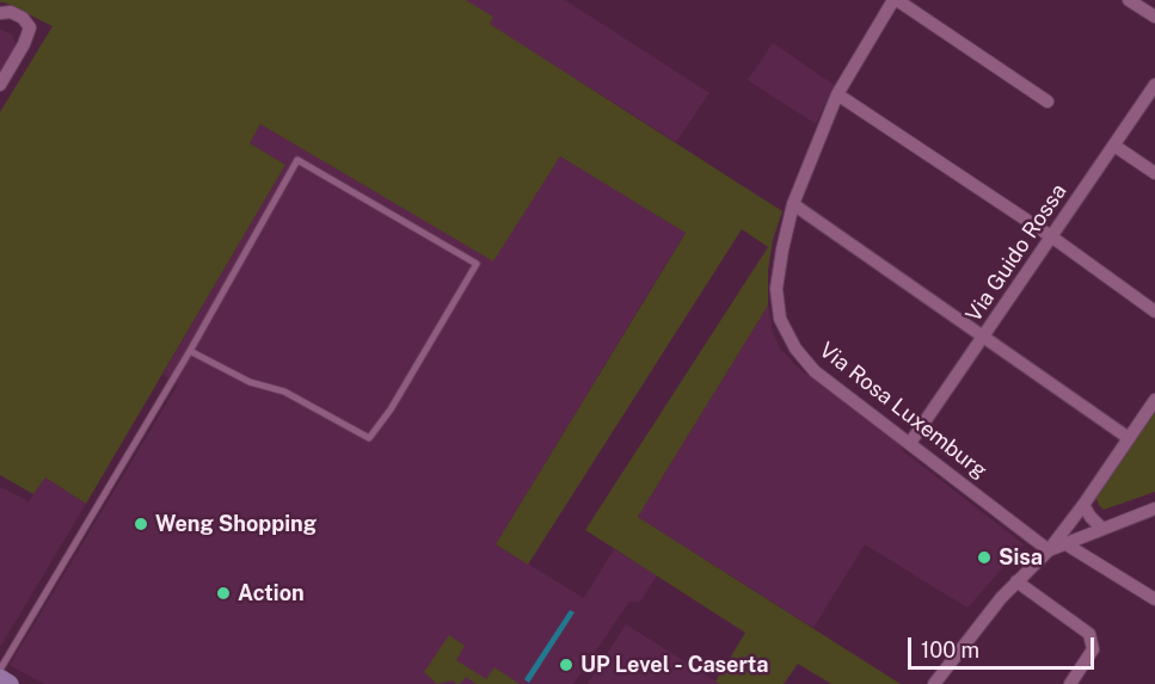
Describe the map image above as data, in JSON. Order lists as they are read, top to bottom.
{
  "streets": {
    "street": ["Via Guido Rossa", "Via Rosa Luxemburg"]
  },
  "crossings": [
    ["Via Guido Rossa", "Via Rosa Luxemburg"]
  ],
  "places": [
    "Weng Shopping",
    "Sisa",
    "Action",
    "UP Level - Caserta"
  ],
  "scale_bar": "100 m"
}
